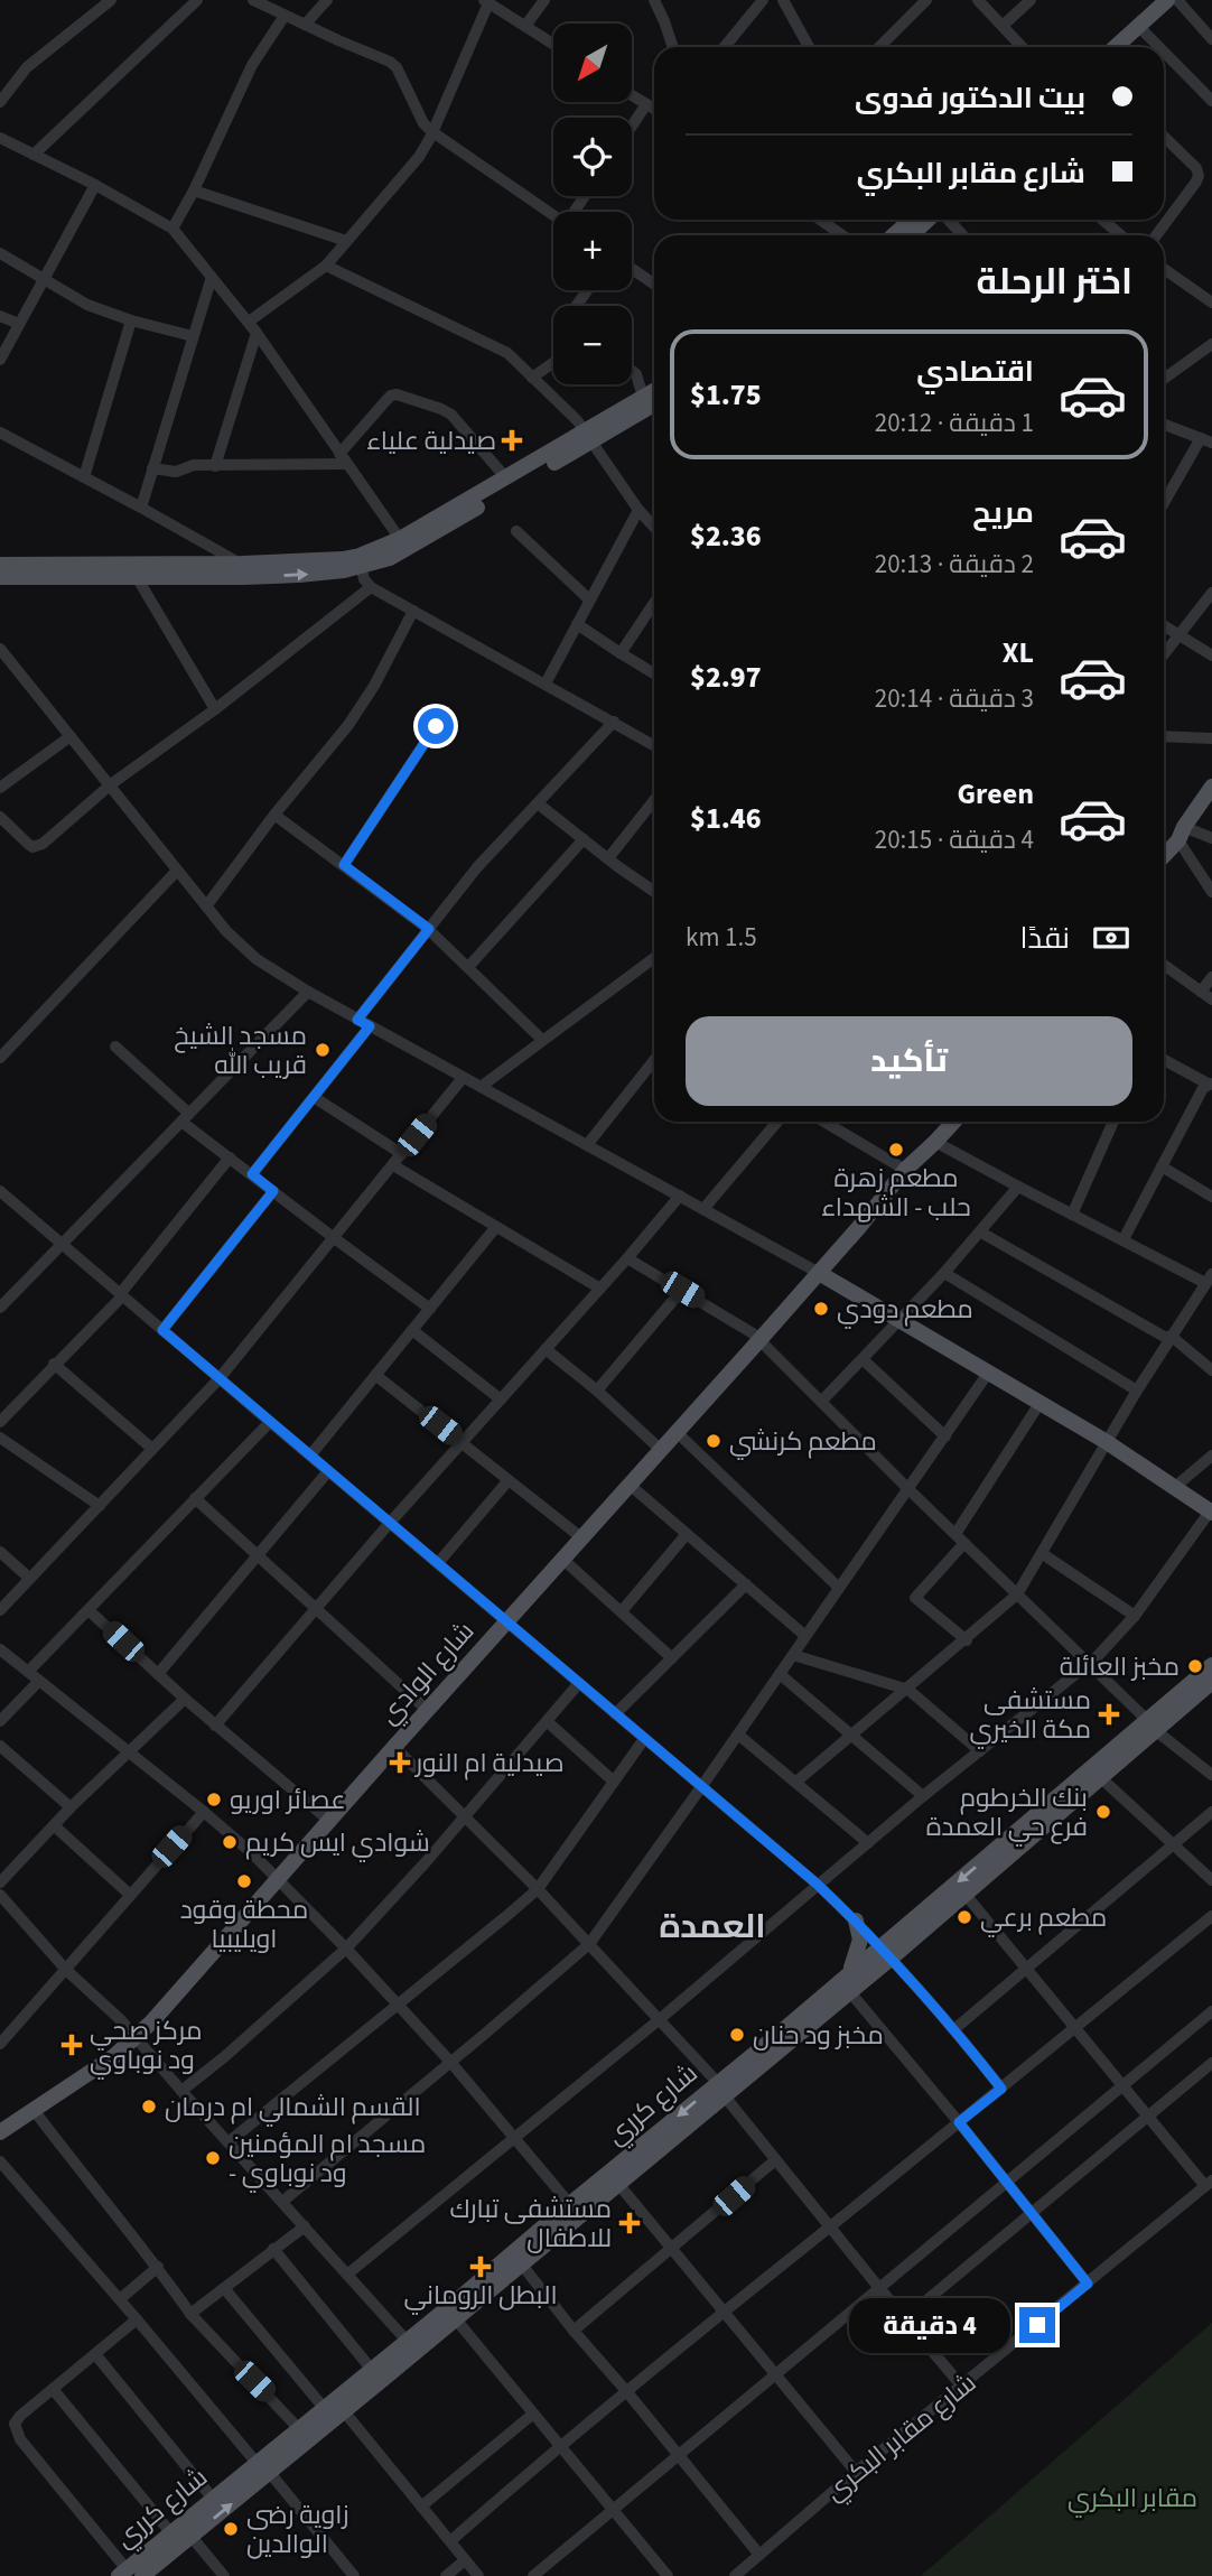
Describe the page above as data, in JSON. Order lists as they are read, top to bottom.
{
  "streets": {
    "main road": ["شارع الوادي", "شارع كرري"],
    "street": ["شارع مقابر البكري"]
  },
  "districts": ["العمدة"],
  "parks": ["مقابر البكري"],
  "places": {
    "health": [
      "صيدلية علياء",
      "مستشفى مكة الخيري",
      "صيدلية ام النور",
      "مركز صحي ود نوباوي",
      "مستشفى تبارك للاطفال",
      "البطل الروماني"
    ],
    "other": [
      "مسجد الشيخ قريب الله",
      "مطعم زهرة حلب - الشهداء",
      "مطعم دودي",
      "مطعم كرنشي",
      "مخبز العائلة",
      "عصائر اوريو",
      "بنك الخرطوم فرع حي العمدة",
      "شوادي ايس كريم",
      "محطة وقود اويليبيا",
      "مطعم برعي",
      "مخبز ود حنان",
      "القسم الشمالي ام درمان",
      "مسجد ام المؤمنين - ود نوباوي",
      "زاوية رضى الوالدين"
    ]
  },
  "north": "bottom left",
  "page": {
    "map_buttons": ["+", "−"],
    "banner": ["بيت الدكتور فدوى", "شارع مقابر البكري"],
    "heading": "اختر الرحلة",
    "list": [
      {
        "name": "اقتصادي",
        "note": "1 دقيقة · 20:12",
        "value": "$1.75"
      },
      {
        "name": "مريح",
        "note": "2 دقيقة · 20:13",
        "value": "$2.36"
      },
      {
        "name": "XL",
        "note": "3 دقيقة · 20:14",
        "value": "$2.97"
      },
      {
        "name": "Green",
        "note": "4 دقيقة · 20:15",
        "value": "$1.46"
      }
    ],
    "pay": ["نقدًا", "1.5 km"],
    "buttons": "تأكيد",
    "bubble": "4 دقيقة"
  }
}
